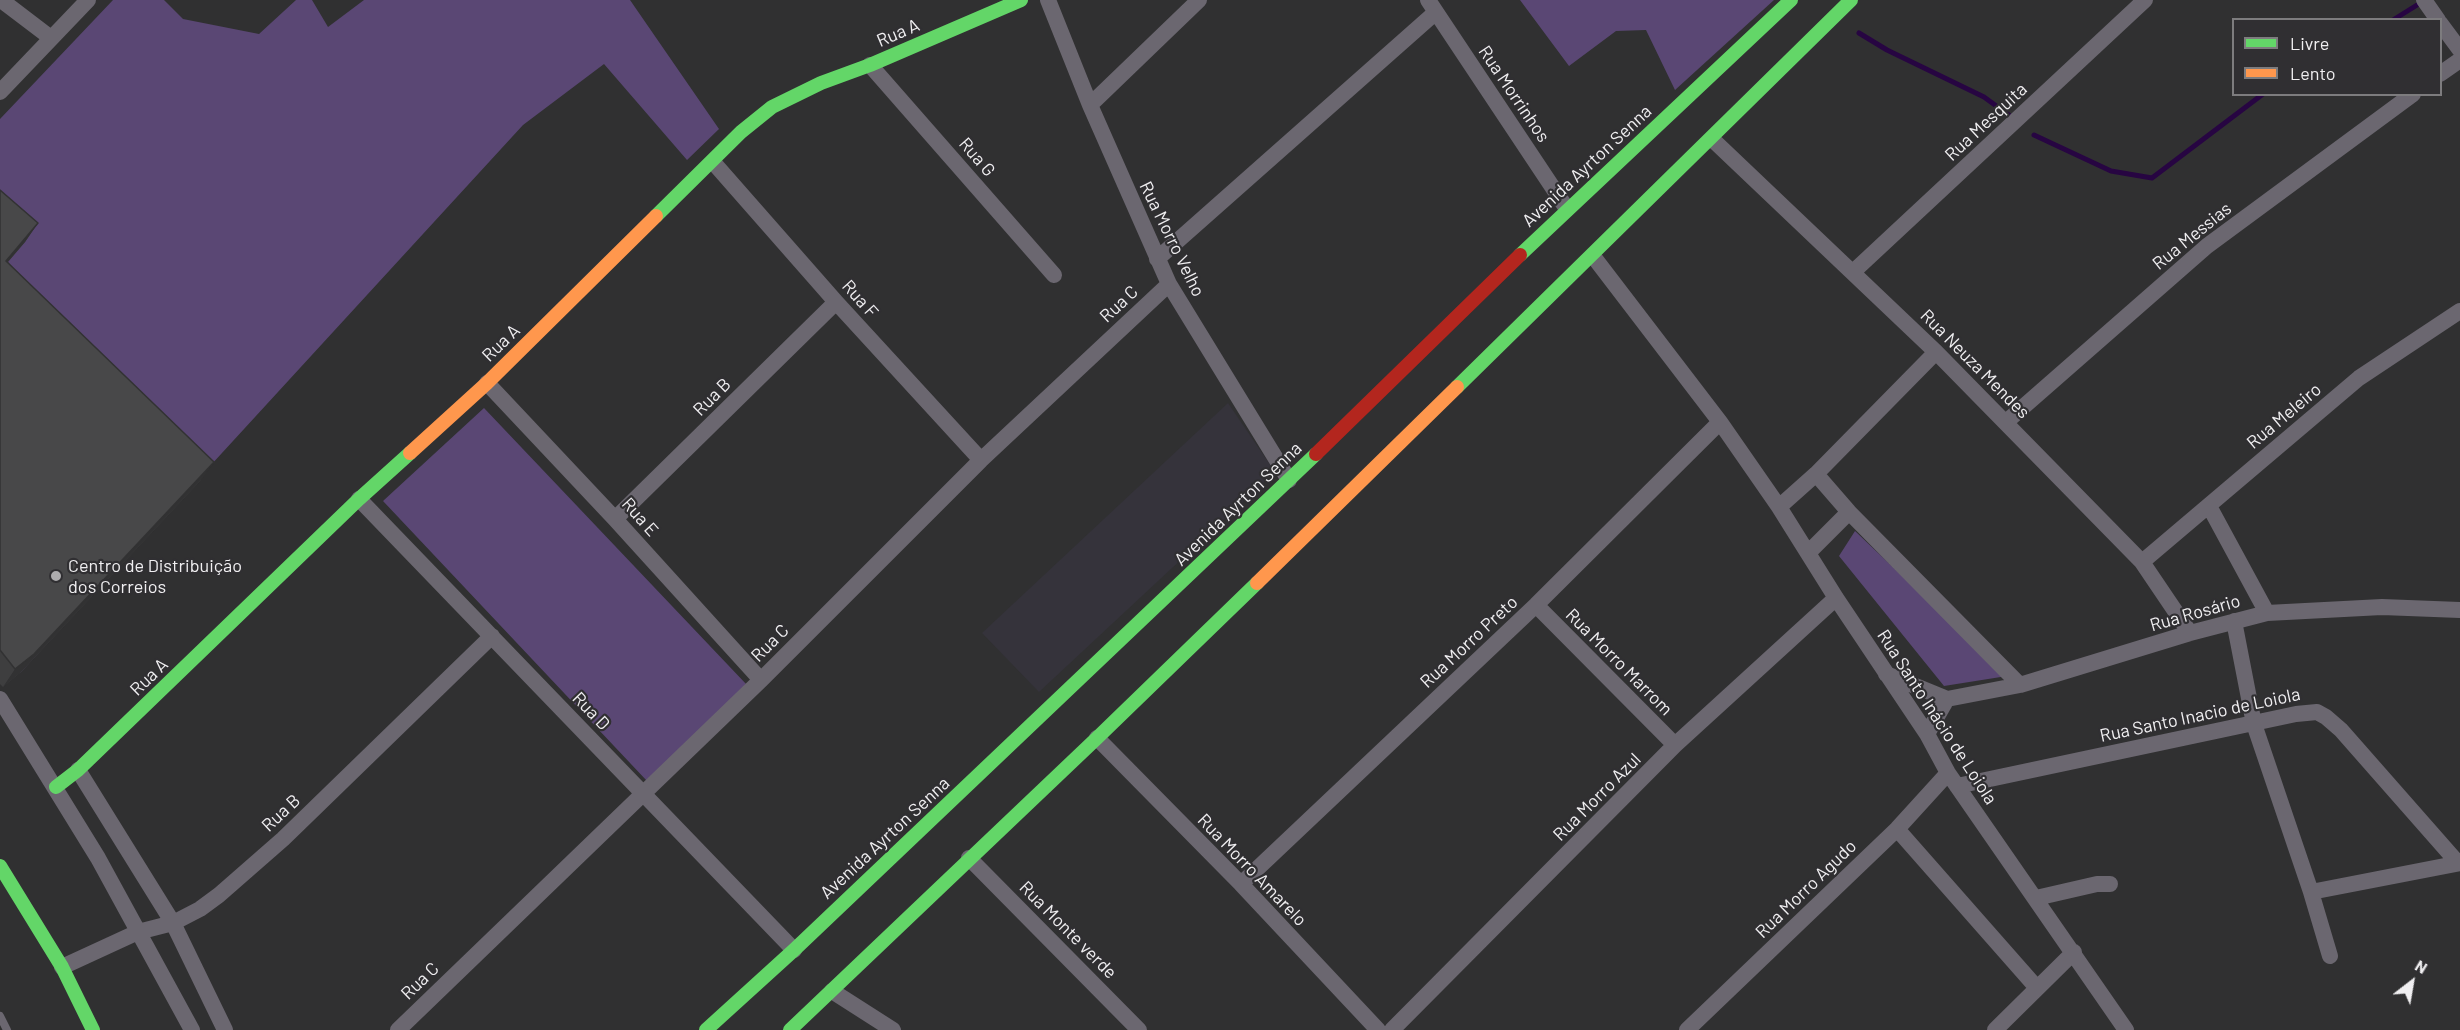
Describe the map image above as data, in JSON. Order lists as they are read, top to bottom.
{
  "streets": {
    "main road": ["Rua A", "Avenida Ayrton Senna"],
    "street": [
      "Rua Morrinhos",
      "Rua Mesquita",
      "Rua G",
      "Rua Messias",
      "Rua Morro Velho",
      "Rua F",
      "Rua C",
      "Rua Neuza Mendes",
      "Rua B",
      "Rua Meleiro",
      "Rua E",
      "Rua Rosário",
      "Rua Morro Preto",
      "Rua Morro Marrom",
      "Rua D",
      "Rua Santo Inacio de Loiola",
      "Rua Santo Inácio de Loiola",
      "Rua Morro Azul",
      "Rua Morro Amarelo",
      "Rua Morro Agudo",
      "Rua Monte verde"
    ]
  },
  "crossings": [
    ["Rua A", "Rua G"],
    ["Rua A", "Rua F"],
    ["Rua A", "Rua E"],
    ["Rua A", "Rua D"],
    ["Rua Morrinhos", "Avenida Ayrton Senna"],
    ["Rua Mesquita", "Rua Neuza Mendes"],
    ["Avenida Ayrton Senna", "Rua Morro Velho"],
    ["Avenida Ayrton Senna", "Rua D"],
    ["Rua Messias", "Rua Neuza Mendes"],
    ["Rua Morro Velho", "Rua C"],
    ["Rua F", "Rua C"],
    ["Rua F", "Rua B"],
    ["Rua C", "Rua E"],
    ["Rua C", "Rua D"],
    ["Rua Neuza Mendes", "Rua Meleiro"],
    ["Rua Neuza Mendes", "Rua Rosário"],
    ["Rua B", "Rua E"],
    ["Rua B", "Rua D"],
    ["Rua Morro Preto", "Rua Morro Marrom"],
    ["Rua Morro Preto", "Rua Santo Inácio de Loiola"],
    ["Rua Morro Preto", "Rua Morro Amarelo"],
    ["Rua Morro Marrom", "Rua Morro Azul"],
    ["Rua Santo Inacio de Loiola", "Rua Santo Inácio de Loiola"],
    ["Rua Santo Inacio de Loiola", "Rua Morro Agudo"],
    ["Rua Santo Inácio de Loiola", "Rua Morro Azul"],
    ["Rua Santo Inácio de Loiola", "Rua Morro Agudo"]
  ],
  "places": ["Centro de Distribuição dos Correios"],
  "legend": ["Livre", "Lento"],
  "north": "top right"
}
